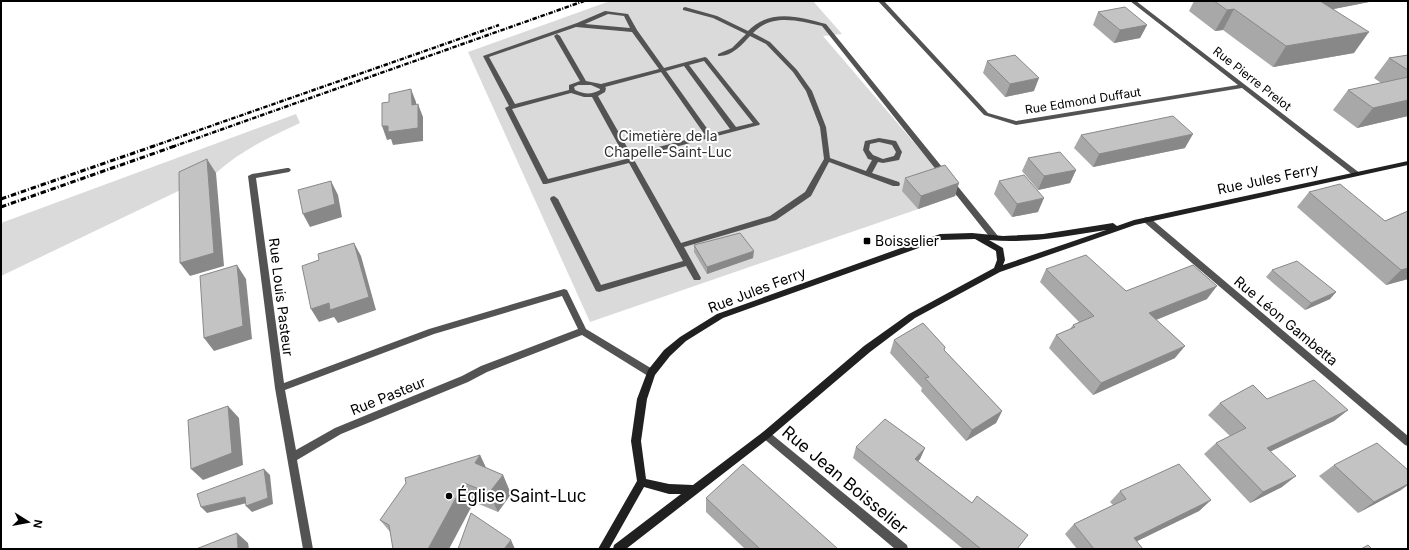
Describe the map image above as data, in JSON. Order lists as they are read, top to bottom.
{
  "streets": {
    "street": [
      "Rue Pierre Prelot",
      "Rue Edmond Duffaut",
      "Rue Jules Ferry",
      "Rue Louis Pasteur",
      "Rue Léon Gambetta",
      "Rue Pasteur",
      "Rue Jean Boisselier"
    ]
  },
  "crossings": [
    ["Rue Pierre Prelot", "Rue Edmond Duffaut"],
    ["Rue Pierre Prelot", "Rue Jules Ferry"],
    ["Rue Jules Ferry", "Rue Léon Gambetta"],
    ["Rue Jules Ferry", "Rue Jean Boisselier"],
    ["Rue Louis Pasteur", "Rue Pasteur"]
  ],
  "parks": ["Cimetière de la Chapelle-Saint-Luc"],
  "places": {
    "transit": ["Boisselier"],
    "other": ["Église Saint-Luc"]
  },
  "north": "right"
}
